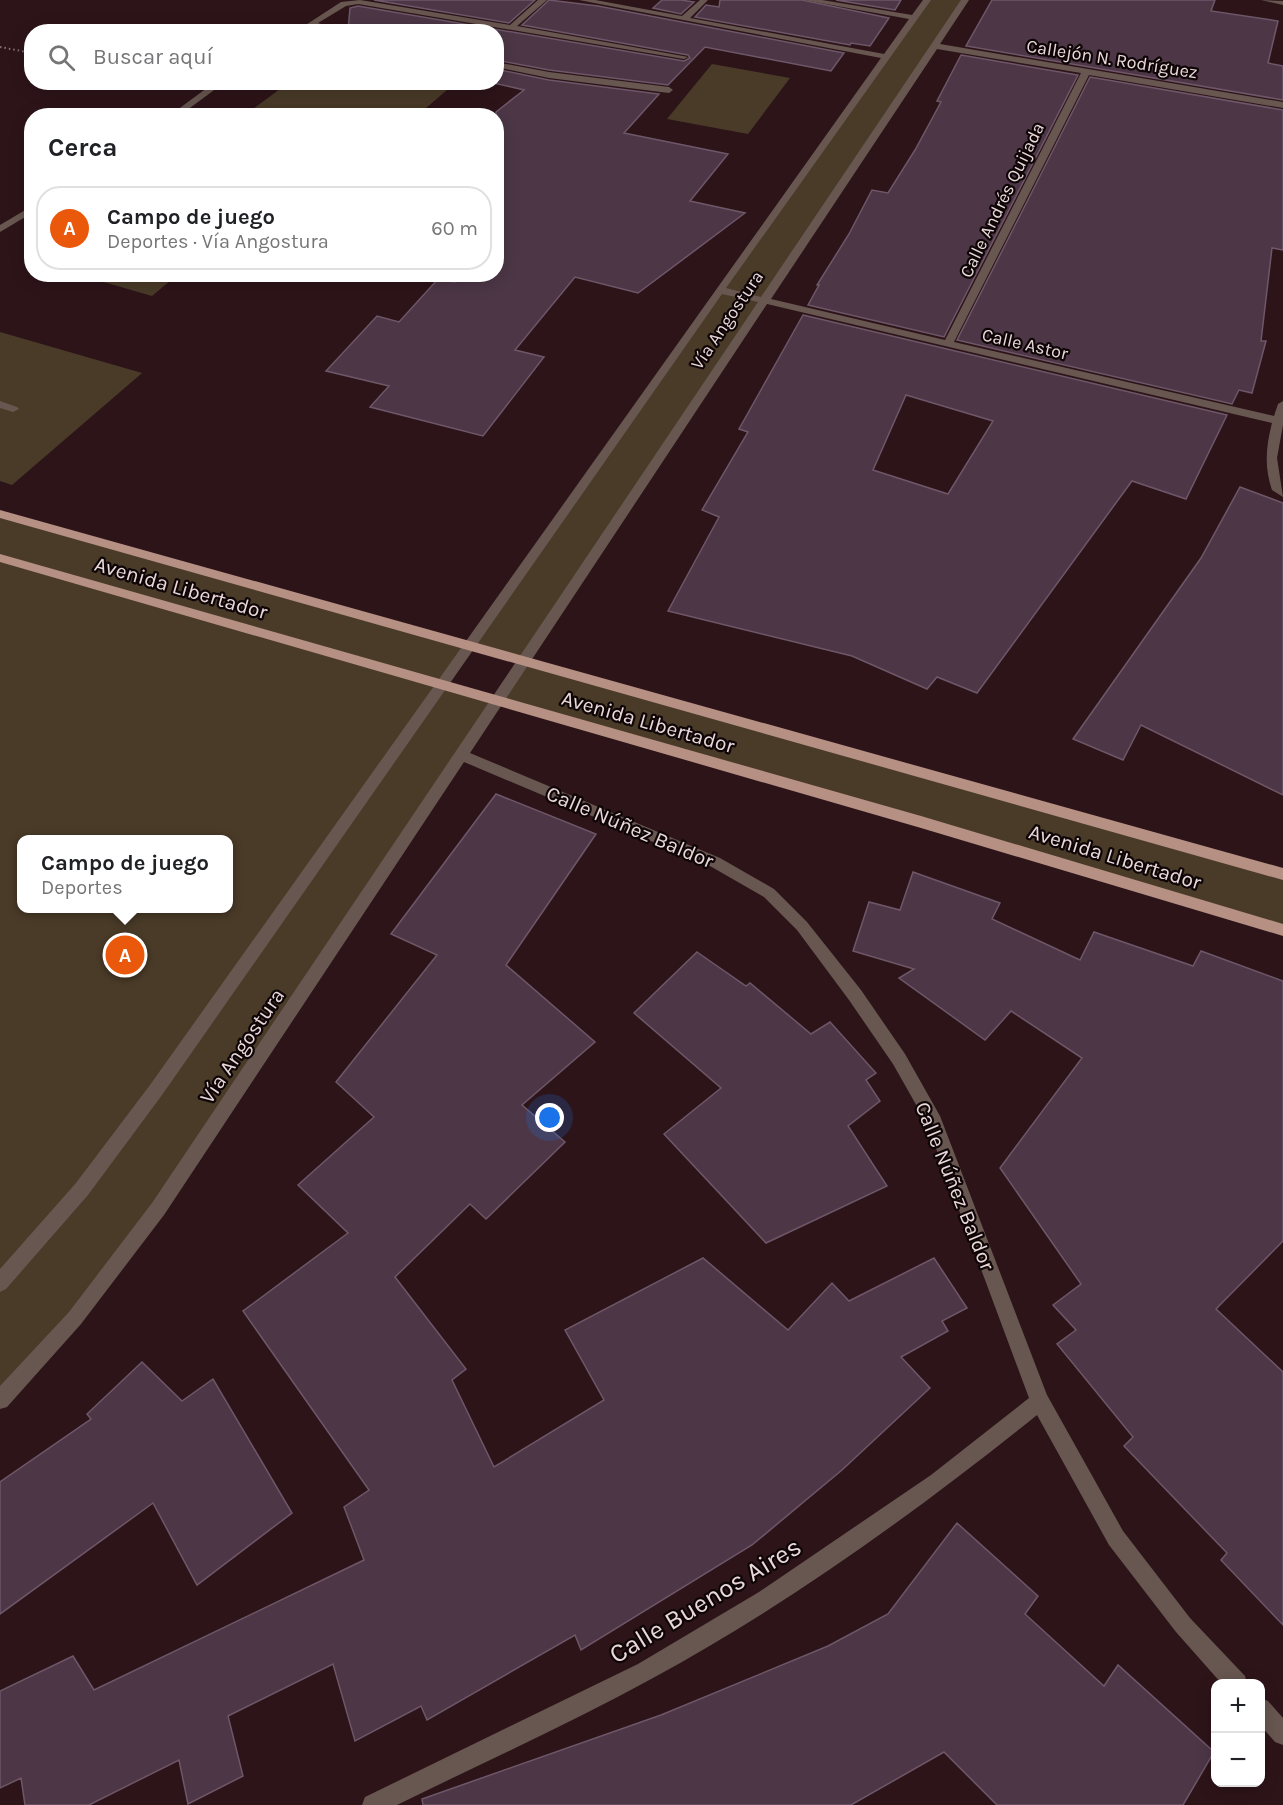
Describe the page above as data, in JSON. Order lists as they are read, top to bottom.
{
  "streets": {
    "main road": ["Avenida Libertador"],
    "street": [
      "Callejón N. Rodríguez",
      "Calle Andrés Quijada",
      "Vía Angostura",
      "Calle Astor",
      "Calle Núñez Baldor",
      "Calle Buenos Aires"
    ]
  },
  "crossings": [
    ["Callejón N. Rodríguez", "Calle Andrés Quijada"],
    ["Callejón N. Rodríguez", "Vía Angostura"],
    ["Calle Andrés Quijada", "Calle Astor"],
    ["Vía Angostura", "Calle Astor"],
    ["Vía Angostura", "Avenida Libertador"],
    ["Vía Angostura", "Calle Núñez Baldor"],
    ["Calle Núñez Baldor", "Calle Buenos Aires"]
  ],
  "page": {
    "search": "Buscar aquí",
    "heading": "Cerca",
    "list": [
      {
        "mark": "A",
        "name": "Campo de juego",
        "note": "Deportes · Vía Angostura",
        "value": "60 m"
      }
    ],
    "popup": ["Campo de juego", "Deportes"],
    "pins": "A",
    "map_buttons": ["+", "−"]
  }
}
